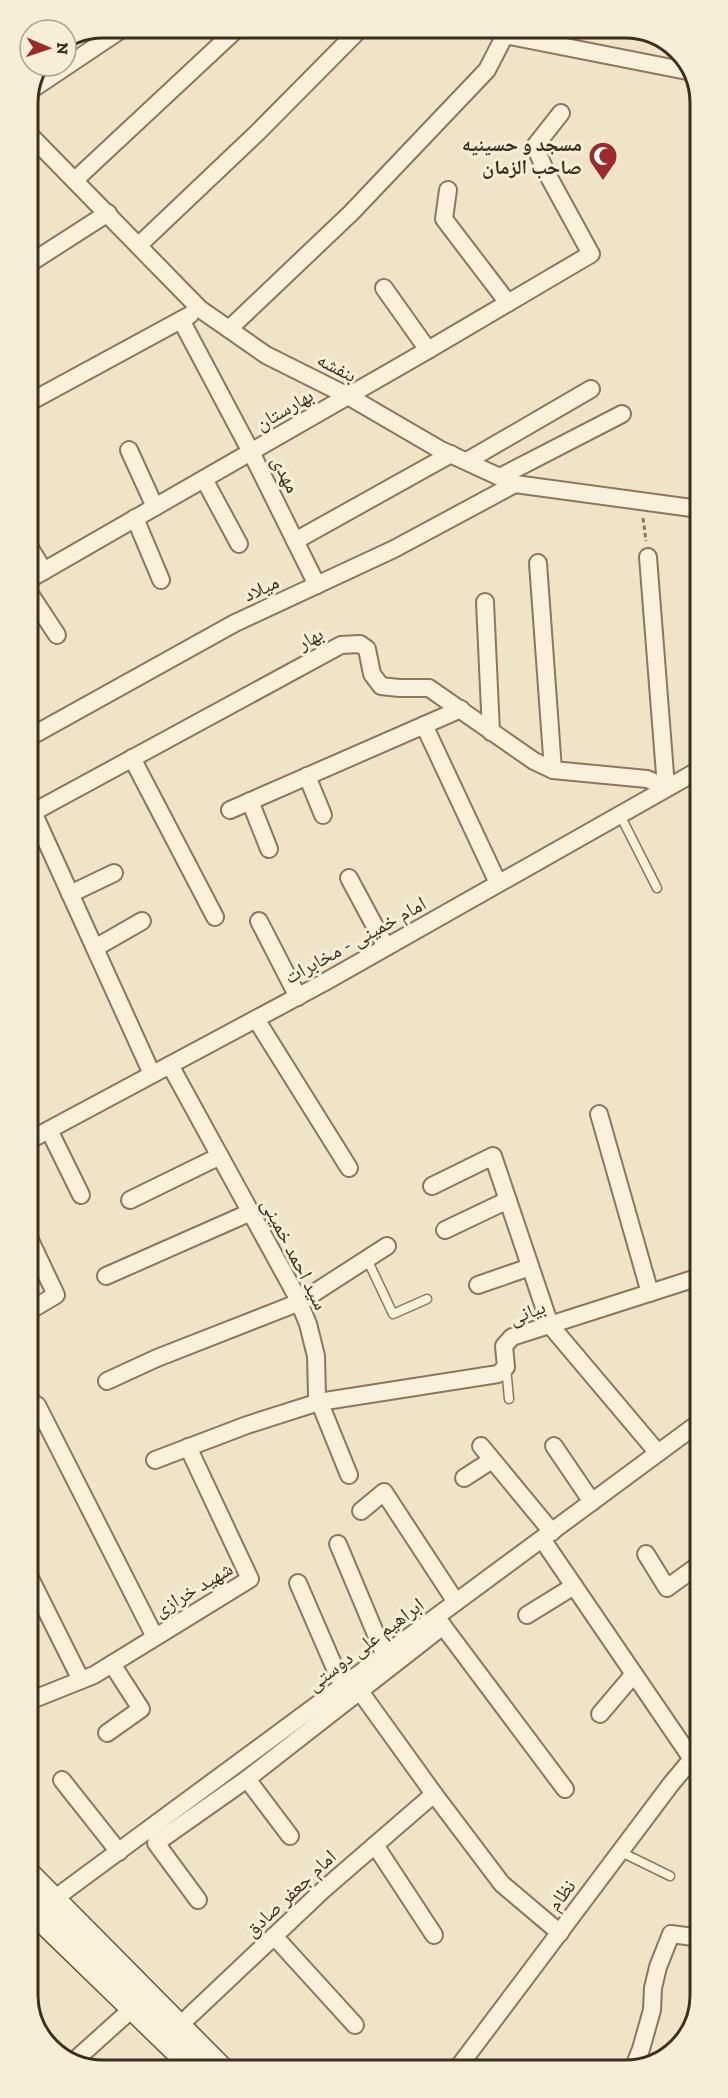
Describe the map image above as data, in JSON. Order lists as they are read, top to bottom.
{
  "streets": {
    "street": [
      "بنفشه",
      "بهارستان",
      "مهدی",
      "میلاد",
      "بهار",
      "امام خمینی - مخابرات",
      "سید احمد خمینی",
      "بیانی",
      "شهید خرازی",
      "ابراهیم علی دوستی",
      "امام جعفر صادق",
      "نظام"
    ]
  },
  "crossings": [
    ["بنفشه", "بهارستان"],
    ["بنفشه", "میلاد"],
    ["بهارستان", "مهدی"],
    ["مهدی", "میلاد"],
    ["بهار", "امام خمینی - مخابرات"],
    ["امام خمینی - مخابرات", "سید احمد خمینی"]
  ],
  "places": {
    "mosque": ["مسجد و حسینیه صاحب الزمان"]
  },
  "north": "right"
}
